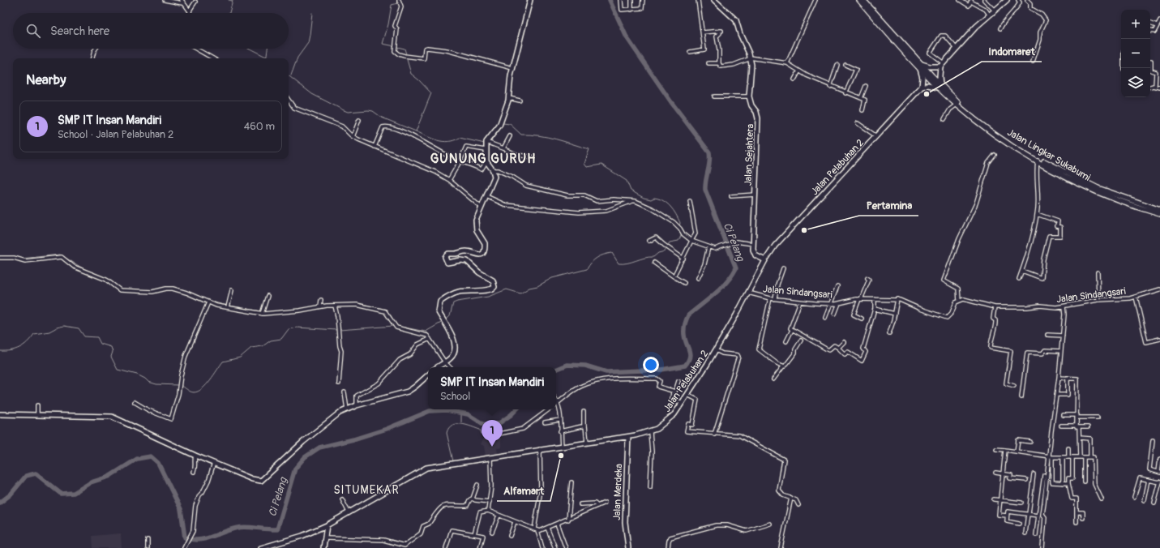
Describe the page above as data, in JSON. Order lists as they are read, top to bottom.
{
  "streets": {
    "main road": ["Jalan Lingkar Sukabumi"],
    "street": [
      "Jalan Sejahtera",
      "Jalan Pelabuhan 2",
      "Jalan Sindangsari",
      "Jalan Merdeka"
    ]
  },
  "crossings": [
    ["Jalan Pelabuhan 2", "Jalan Sindangsari"],
    ["Jalan Pelabuhan 2", "Jalan Merdeka"]
  ],
  "districts": ["GUNUNG GURUH", "SITUMEKAR"],
  "water": ["Ci Pelang"],
  "places": ["Indomaret", "Pertamina", "Alfamart"],
  "page": {
    "map_buttons": ["+", "−"],
    "search": "Search here",
    "heading": "Nearby",
    "list": [
      {
        "mark": "1",
        "name": "SMP IT Insan Mandiri",
        "note": "School · Jalan Pelabuhan 2",
        "value": "460 m"
      }
    ],
    "popup": ["SMP IT Insan Mandiri", "School"],
    "pins": "1"
  }
}
